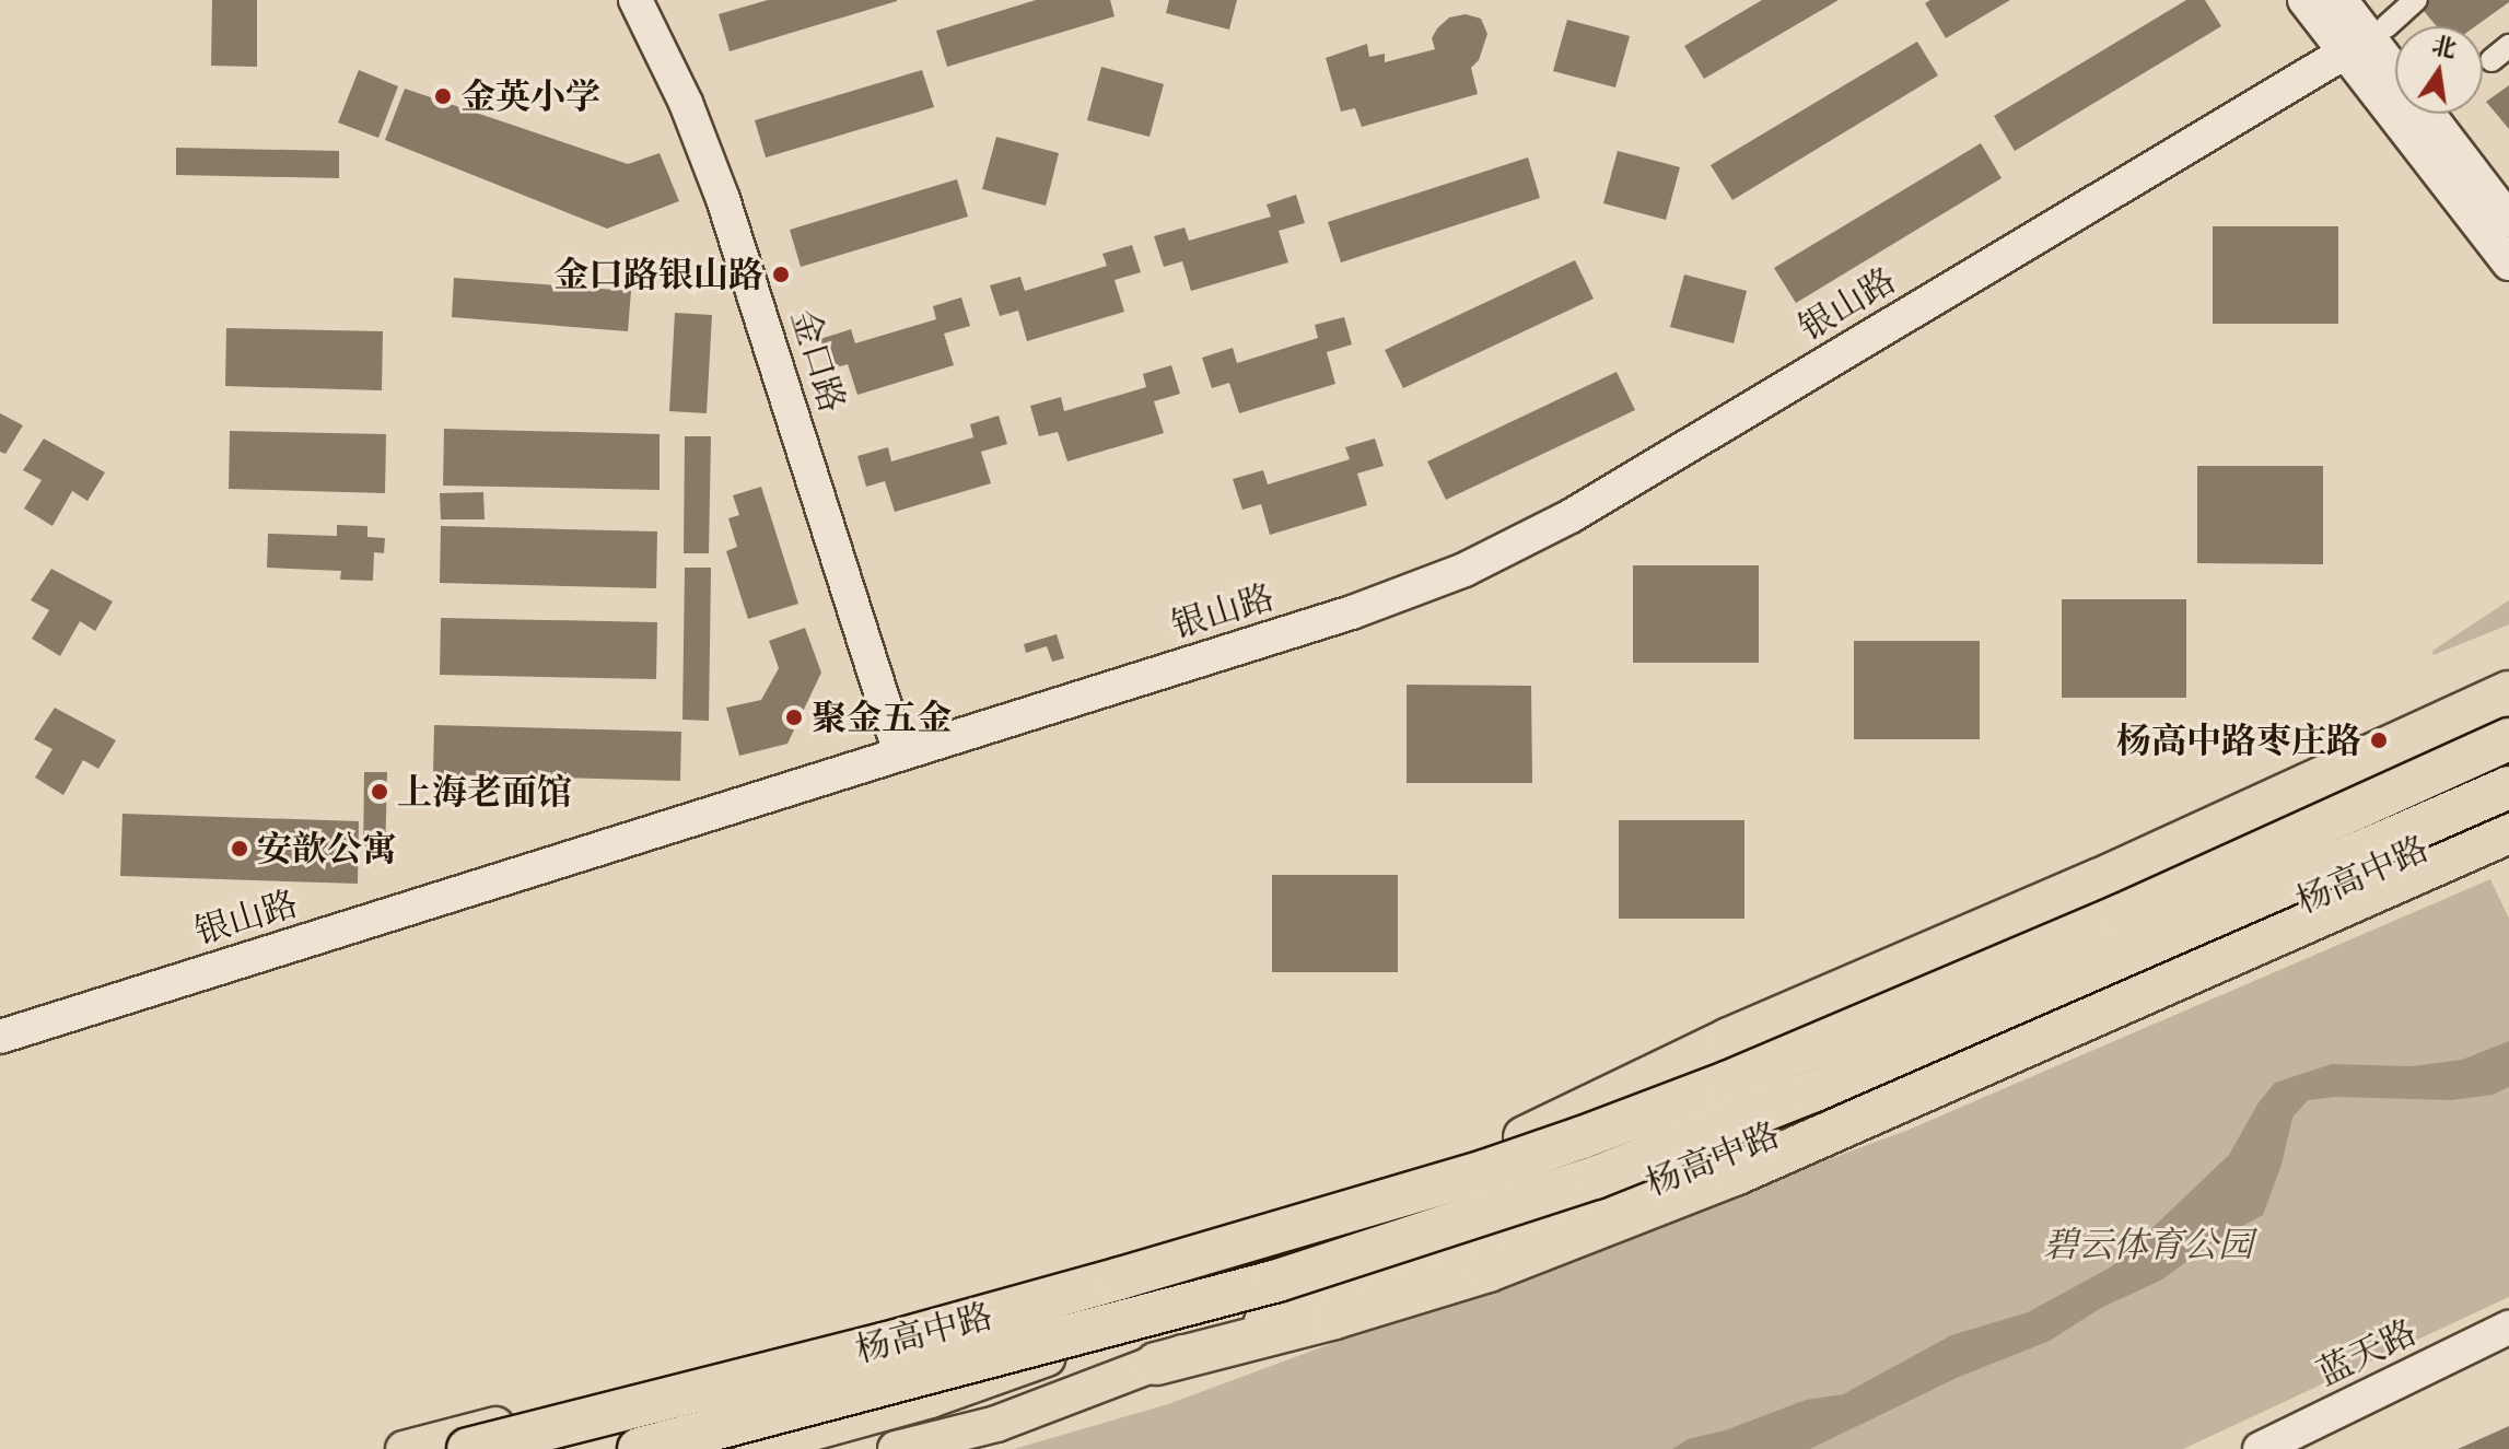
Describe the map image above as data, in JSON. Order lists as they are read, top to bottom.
{
  "streets": {
    "highway": ["杨高中路"],
    "street": ["银山路", "金口路", "蓝天路"]
  },
  "crossings": [
    ["银山路", "金口路"]
  ],
  "parks": ["碧云体育公园"],
  "places": [
    "金英小学",
    "金口路银山路",
    "聚金五金",
    "杨高中路枣庄路",
    "上海老面馆",
    "安歆公寓"
  ],
  "north": "top"
}
